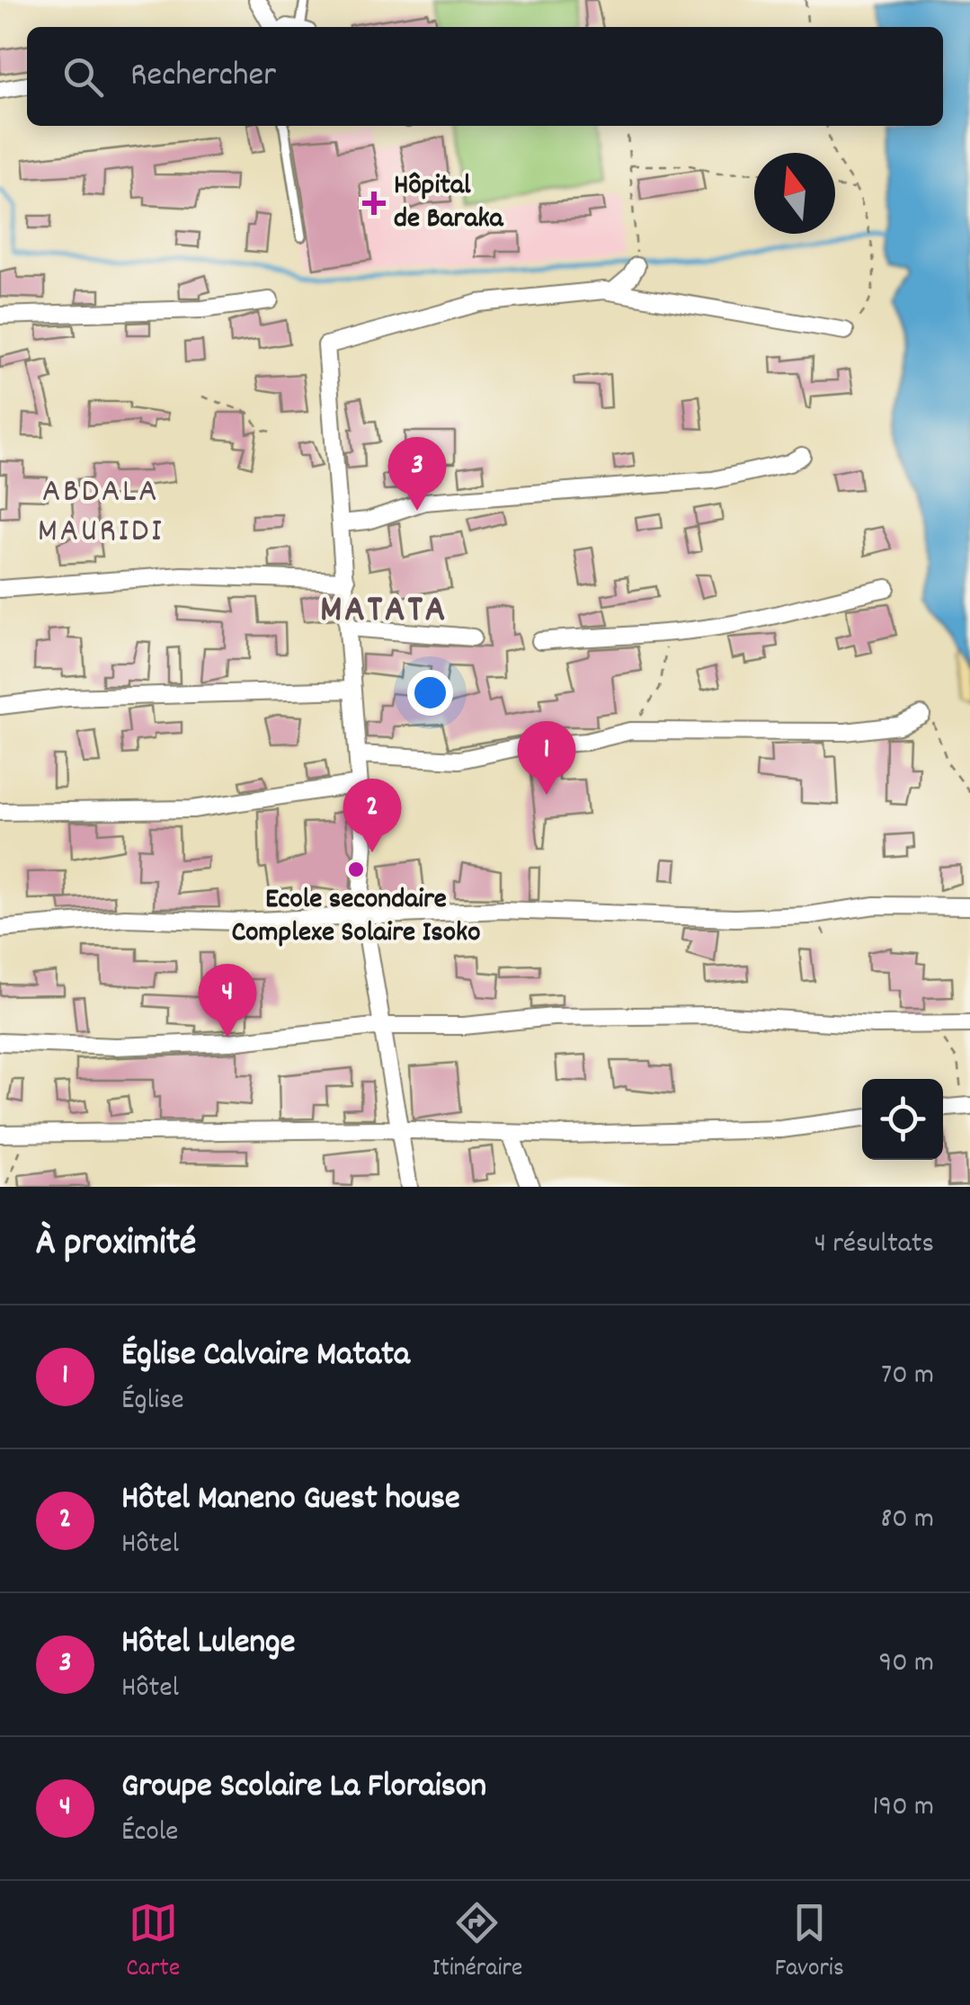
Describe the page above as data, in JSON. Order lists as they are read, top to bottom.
{
  "districts": ["ABDALA MAURIDI", "MATATA"],
  "places": {
    "health": ["Hôpital de Baraka"],
    "other": ["Ecole secondaire Complexe Solaire Isoko"]
  },
  "north": "top",
  "page": {
    "search": "Rechercher",
    "pins": [
      "3",
      "1",
      "2",
      "4"
    ],
    "heading": ["À proximité", "4 résultats"],
    "list": [
      {
        "mark": "1",
        "name": "Église Calvaire Matata",
        "note": "Église",
        "value": "70 m"
      },
      {
        "mark": "2",
        "name": "Hôtel Maneno Guest house",
        "note": "Hôtel",
        "value": "80 m"
      },
      {
        "mark": "3",
        "name": "Hôtel Lulenge",
        "note": "Hôtel",
        "value": "90 m"
      },
      {
        "mark": "4",
        "name": "Groupe Scolaire La Floraison",
        "note": "École",
        "value": "190 m"
      }
    ],
    "nav": ["Carte", "Itinéraire", "Favoris"]
  }
}
